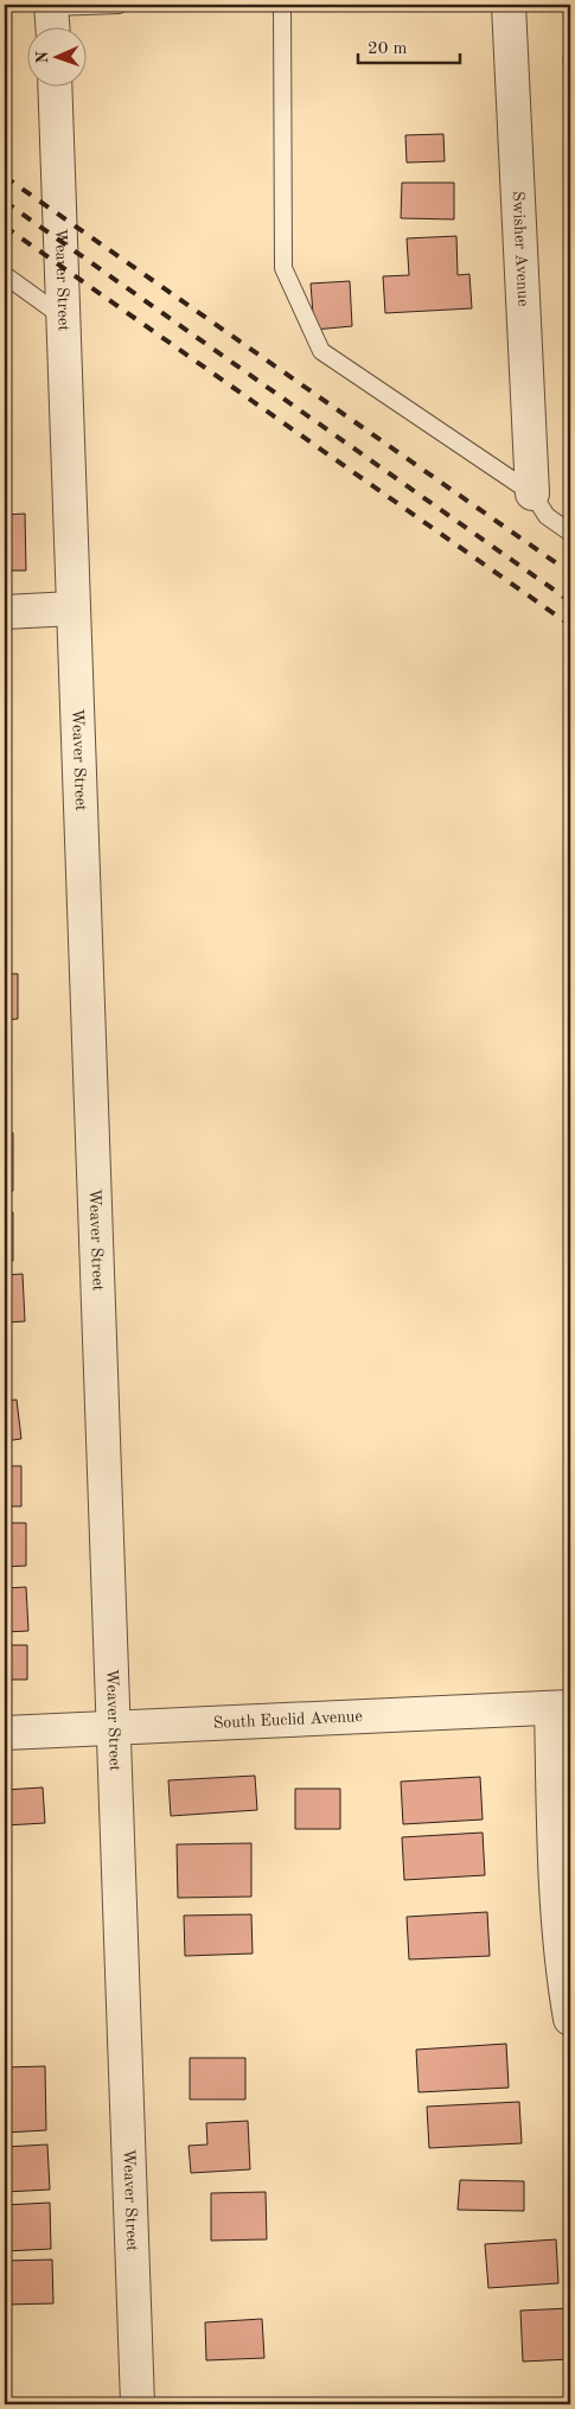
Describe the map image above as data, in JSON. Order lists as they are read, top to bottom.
{
  "streets": {
    "street": ["Swisher Avenue", "Weaver Street", "South Euclid Avenue"]
  },
  "crossings": [
    ["Weaver Street", "South Euclid Avenue"]
  ],
  "scale_bar": "20 m",
  "north": "left"
}
